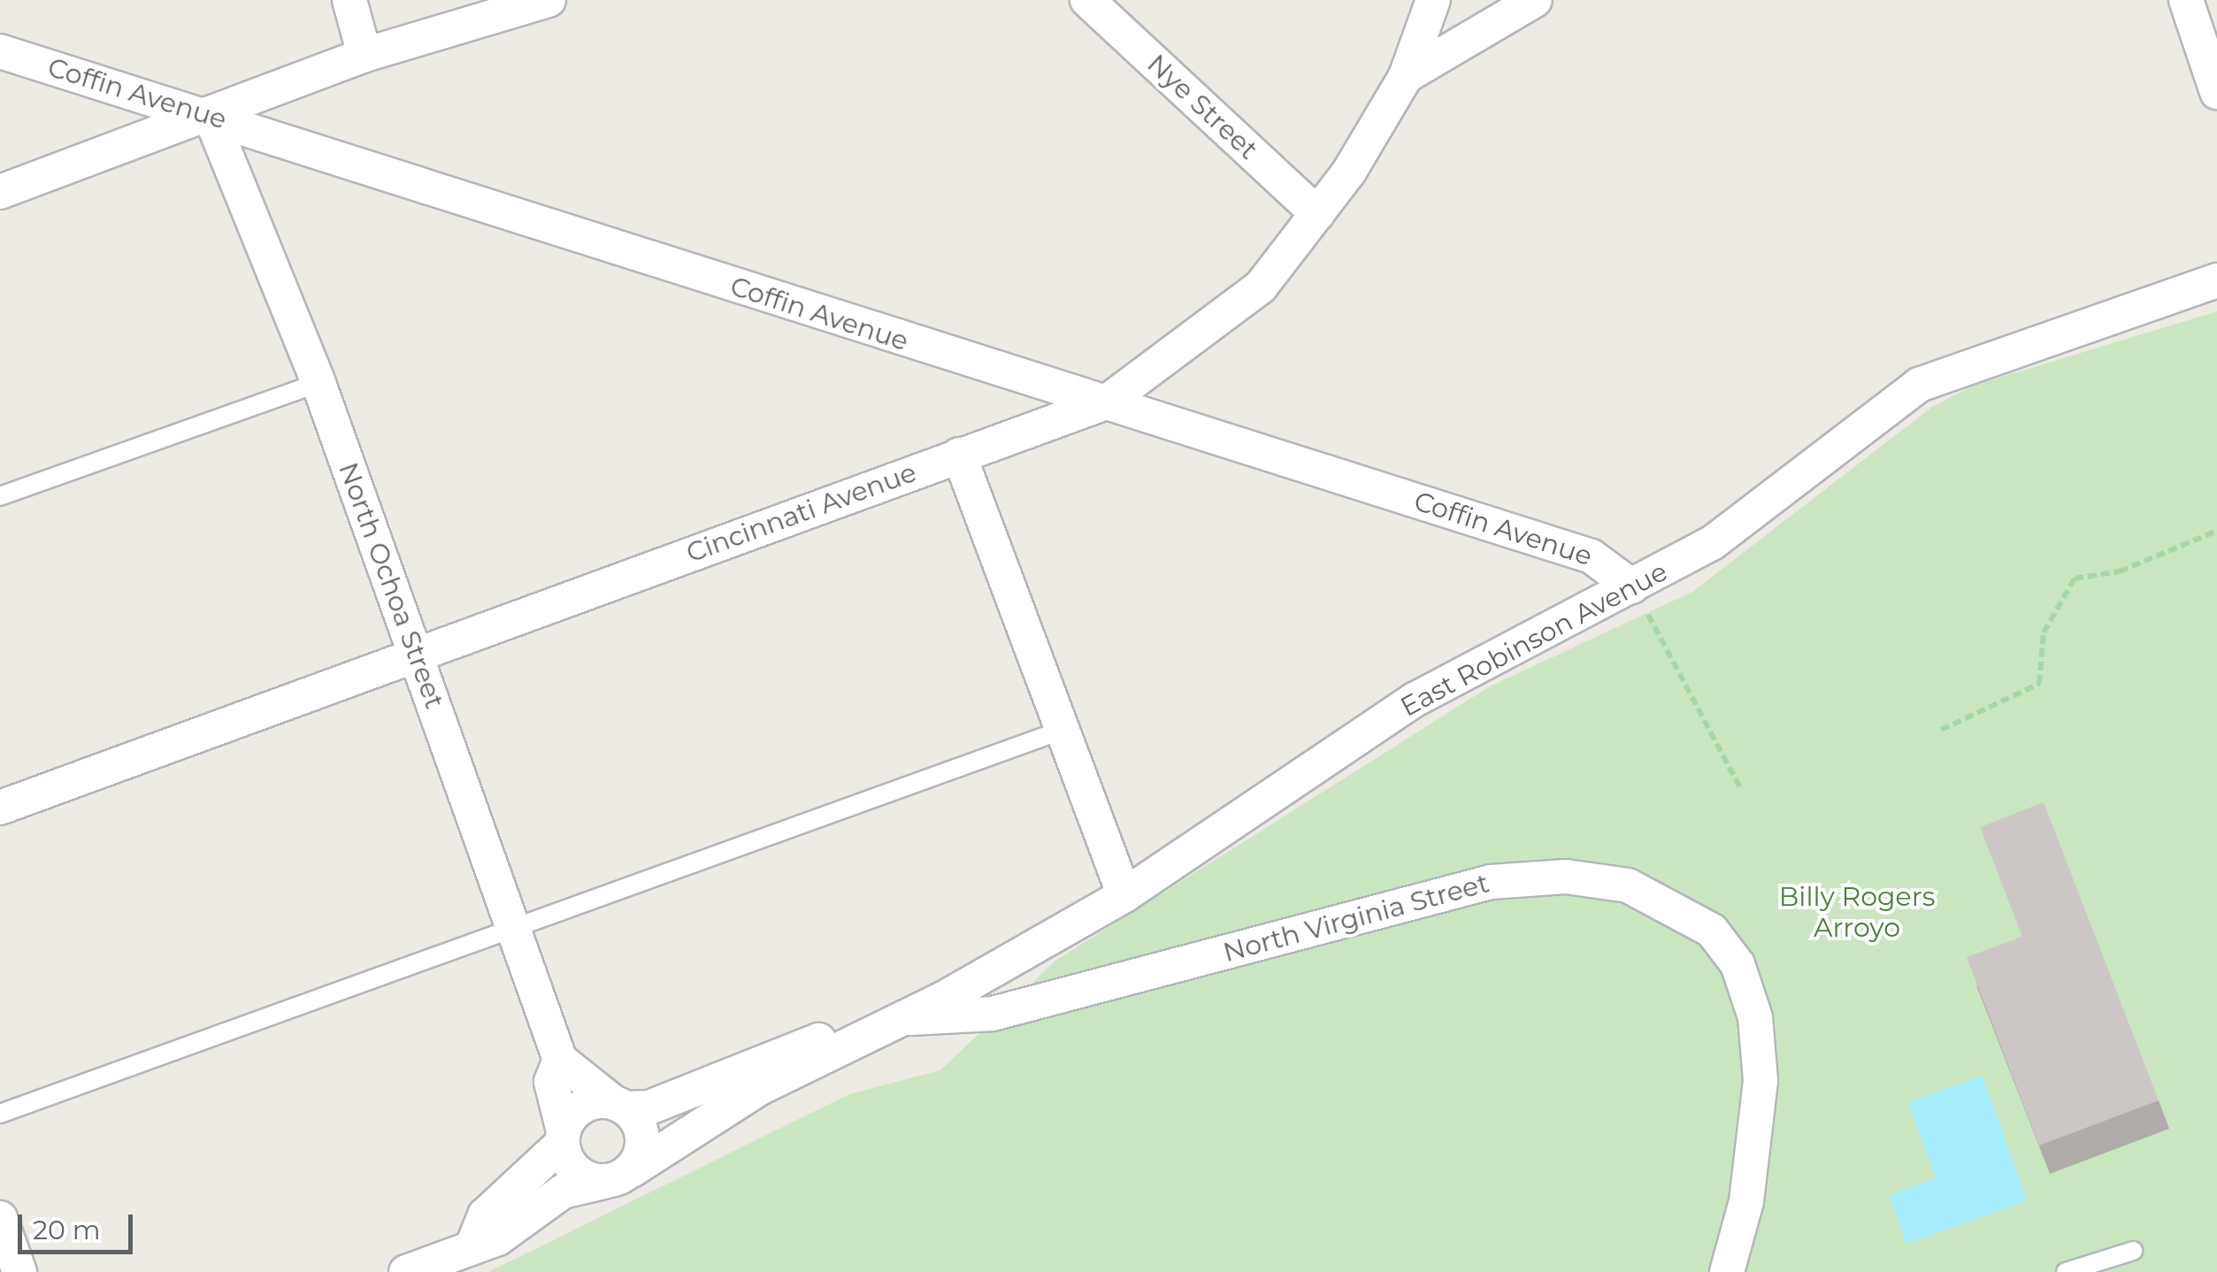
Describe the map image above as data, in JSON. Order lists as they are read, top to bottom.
{
  "streets": {
    "street": [
      "Coffin Avenue",
      "Nye Street",
      "Cincinnati Avenue",
      "North Ochoa Street",
      "East Robinson Avenue",
      "North Virginia Street"
    ]
  },
  "crossings": [
    ["Coffin Avenue", "Cincinnati Avenue"],
    ["Coffin Avenue", "North Ochoa Street"],
    ["Coffin Avenue", "East Robinson Avenue"],
    ["Nye Street", "Cincinnati Avenue"],
    ["Cincinnati Avenue", "North Ochoa Street"],
    ["North Ochoa Street", "East Robinson Avenue"],
    ["East Robinson Avenue", "North Virginia Street"]
  ],
  "parks": ["Billy Rogers Arroyo"],
  "scale_bar": "20 m"
}
